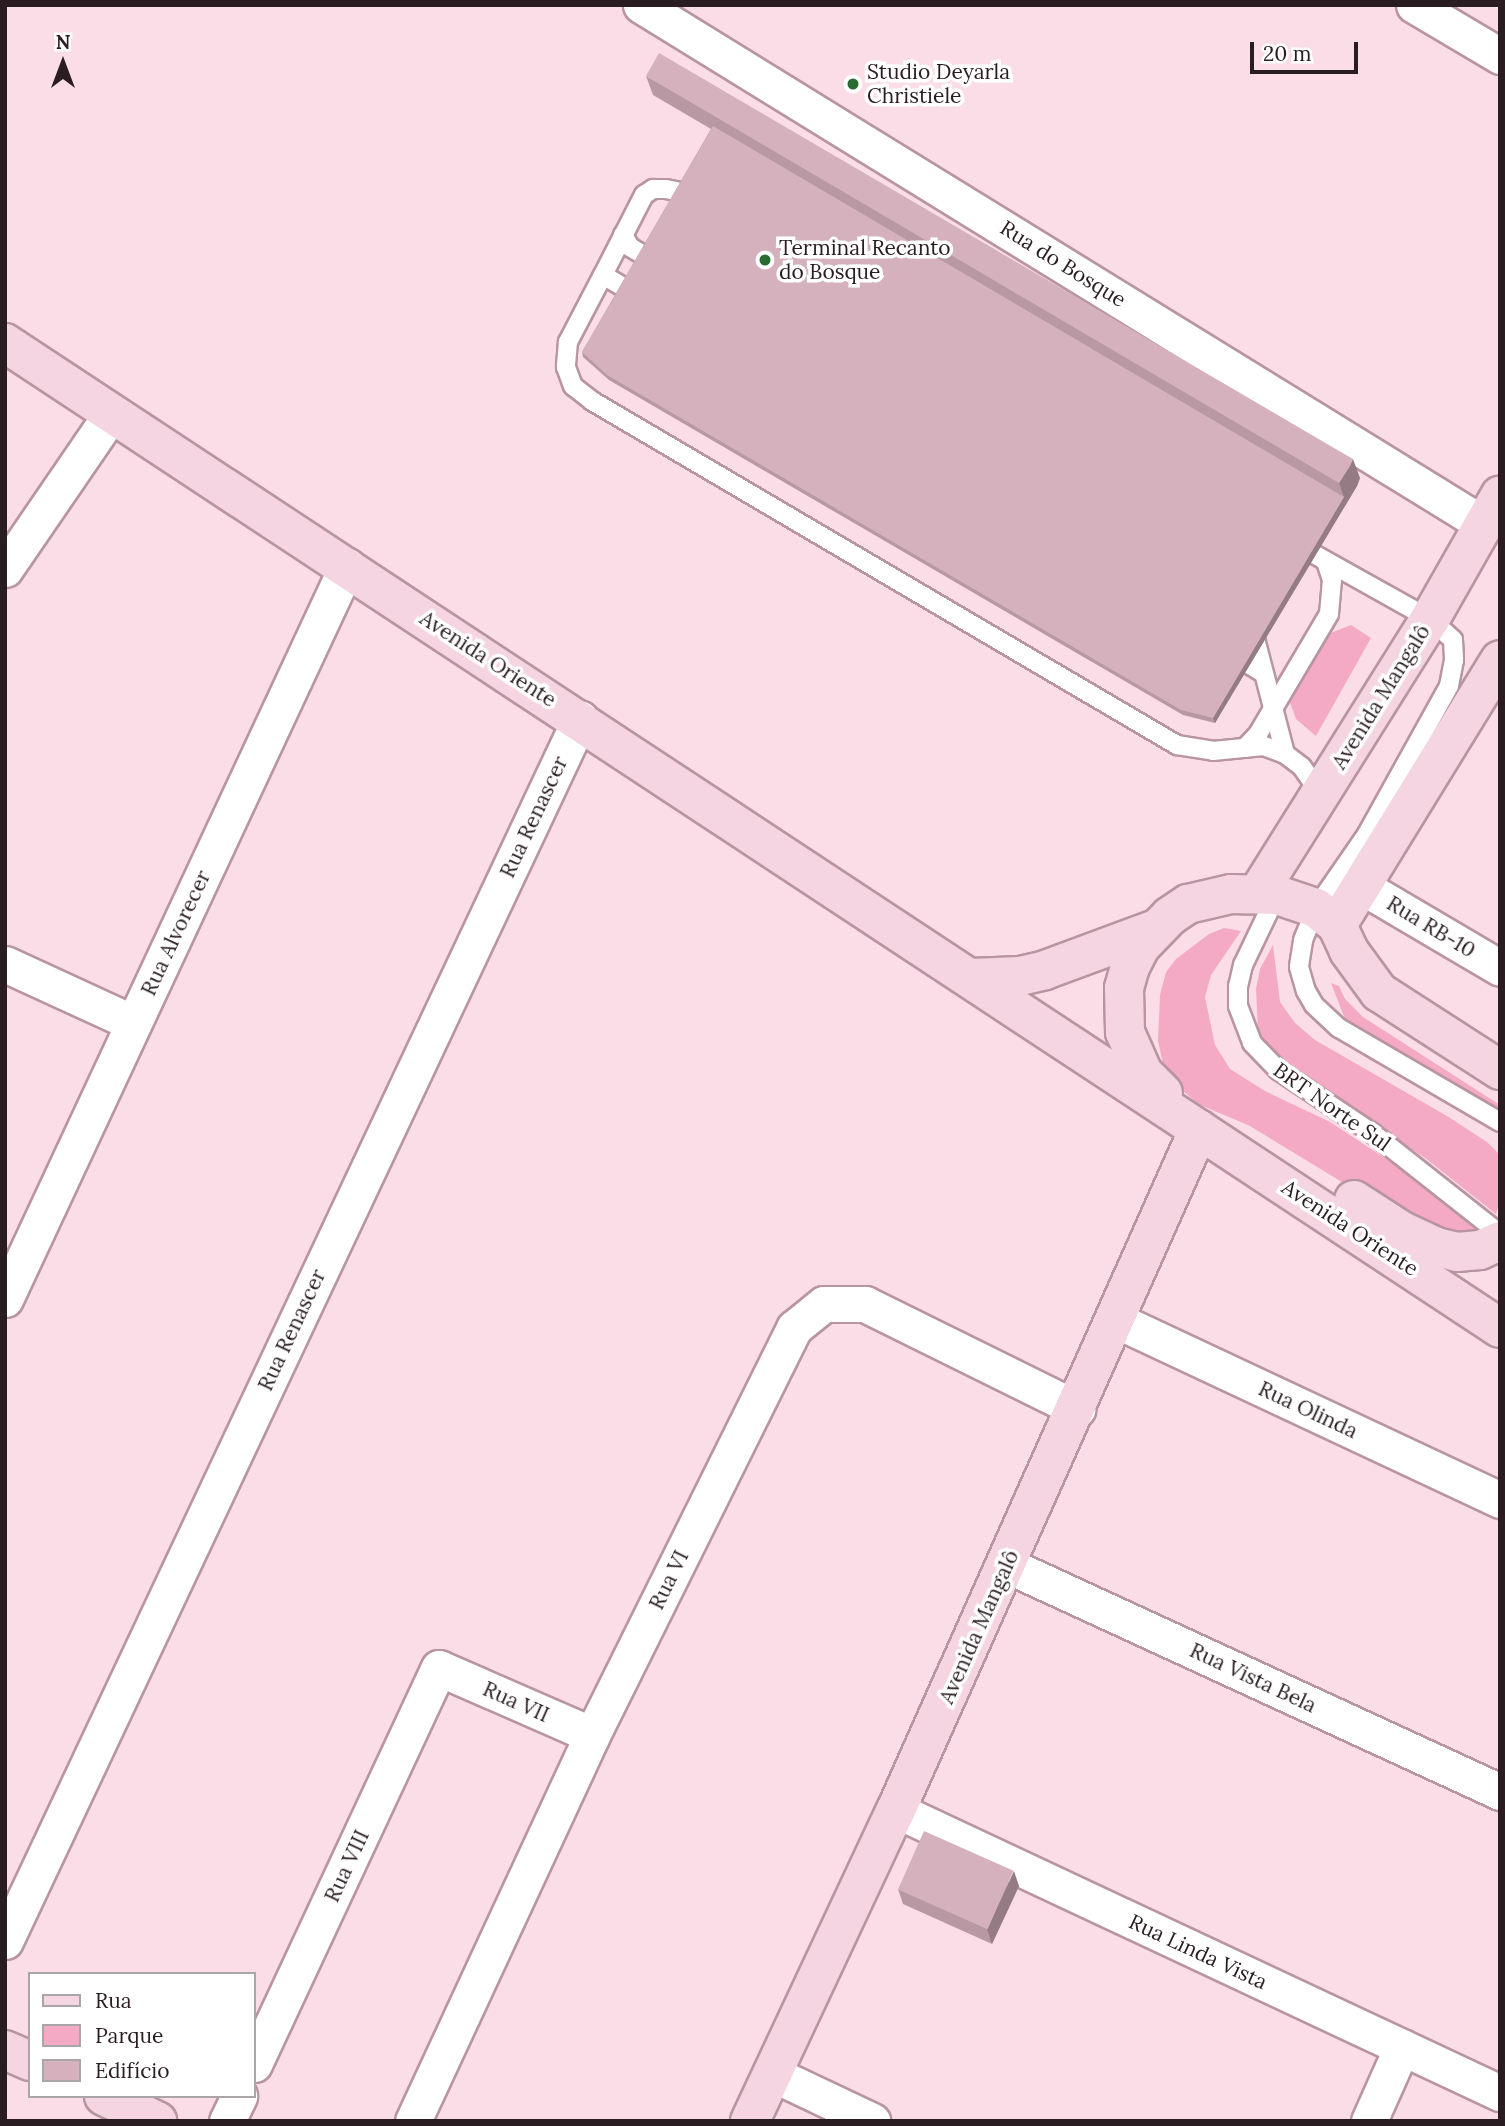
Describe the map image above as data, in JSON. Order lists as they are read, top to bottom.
{
  "streets": {
    "main road": ["Avenida Oriente", "Avenida Mangalô"],
    "street": [
      "Rua do Bosque",
      "Rua Renascer",
      "Rua RB-10",
      "Rua Alvorecer",
      "Rua Olinda",
      "Rua VI",
      "Rua Vista Bela",
      "Rua VII",
      "Rua VIII",
      "Rua Linda Vista"
    ],
    "lane": ["BRT Norte Sul"]
  },
  "crossings": [
    ["Rua do Bosque", "Avenida Mangalô"],
    ["Avenida Oriente", "Avenida Mangalô"],
    ["Avenida Oriente", "Rua Renascer"],
    ["Avenida Oriente", "Rua Alvorecer"],
    ["Avenida Oriente", "BRT Norte Sul"],
    ["Avenida Mangalô", "BRT Norte Sul"],
    ["Avenida Mangalô", "Rua Olinda"],
    ["Avenida Mangalô", "Rua VI"],
    ["Avenida Mangalô", "Rua Vista Bela"],
    ["Avenida Mangalô", "Rua Linda Vista"],
    ["Rua VI", "Rua VII"],
    ["Rua VII", "Rua VIII"]
  ],
  "places": ["Studio Deyarla Christiele", "Terminal Recanto do Bosque"],
  "legend": ["Rua", "Parque", "Edifício"],
  "scale_bar": "20 m",
  "north": "top"
}
